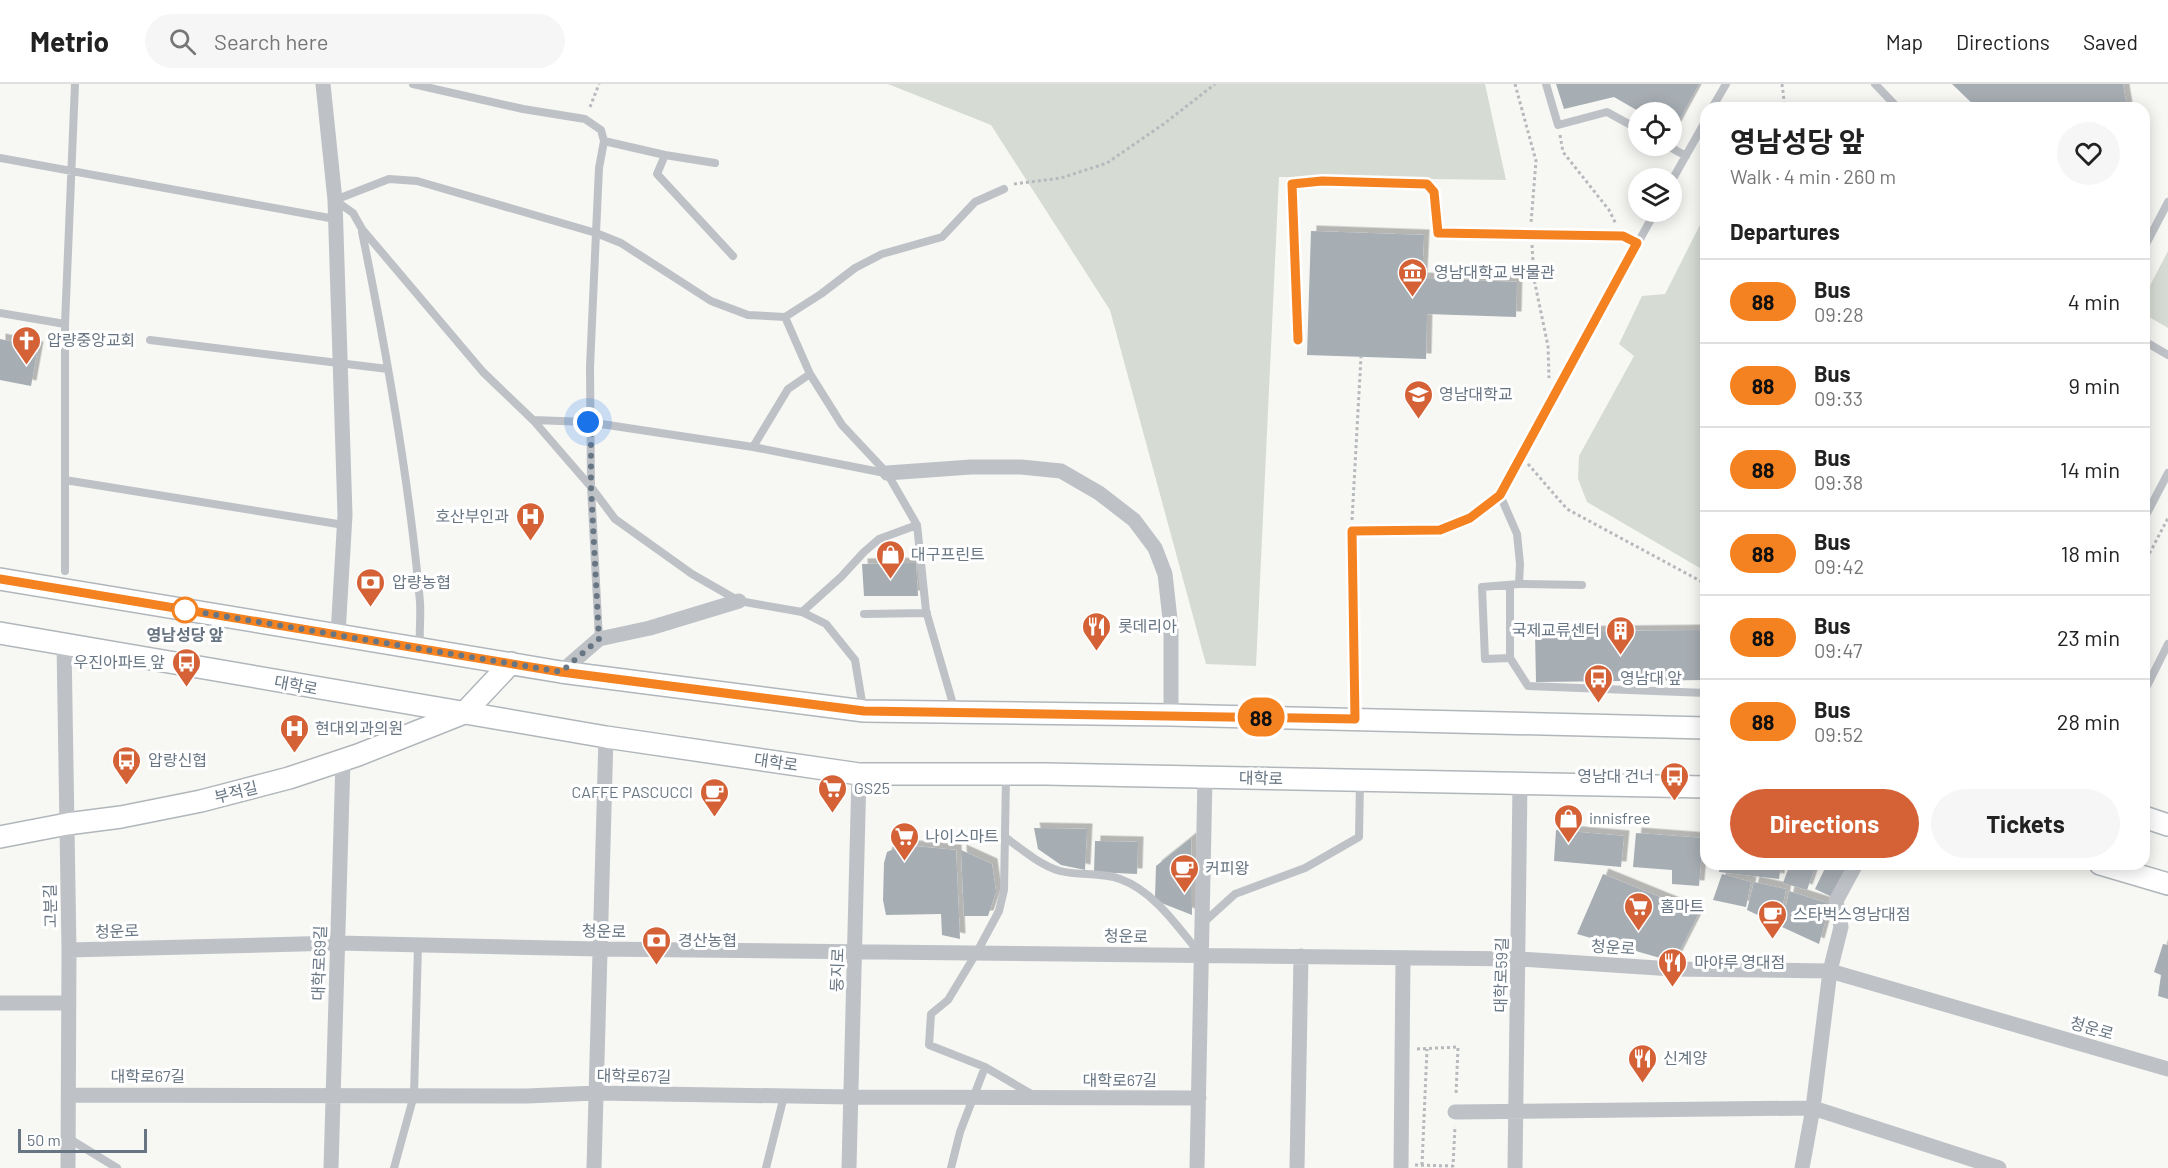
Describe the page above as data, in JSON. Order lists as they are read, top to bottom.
{
  "streets": {
    "main road": ["대학로", "부적길"],
    "street": [
      "고분길",
      "청운로",
      "대학로69길",
      "둥지로",
      "대학로59길",
      "대학로67길"
    ]
  },
  "crossings": [
    ["대학로", "부적길"],
    ["대학로", "고분길"],
    ["대학로", "둥지로"],
    ["대학로", "대학로59길"],
    ["부적길", "고분길"],
    ["부적길", "대학로69길"],
    ["고분길", "청운로"],
    ["고분길", "대학로67길"],
    ["청운로", "대학로69길"],
    ["청운로", "둥지로"],
    ["청운로", "대학로59길"],
    ["대학로69길", "대학로67길"],
    ["둥지로", "대학로67길"]
  ],
  "places": {
    "museum": ["영남대학교 박물관"],
    "church": ["압량중앙교회"],
    "school or university": ["영남대학교"],
    "hospital": ["호산부인과", "현대외과의원"],
    "shop": ["대구프린트", "innisfree"],
    "bank": ["압량농협", "경산농협"],
    "other": ["영남성당 앞"],
    "restaurant": ["롯데리아", "마야루 영대점", "신계양"],
    "building": ["국제교류센터"],
    "bus stop": [
      "우진아파트 앞",
      "영남대 앞",
      "압량신협",
      "영남대 건너"
    ],
    "supermarket": ["GS25", "나이스마트", "홈마트"],
    "cafe": ["CAFFE PASCUCCI", "커피왕", "스타벅스영남대점"]
  },
  "lines": ["bus line 88"],
  "scale_bar": "50 m",
  "page": {
    "header": "Metrio",
    "search": "Search here",
    "nav": ["Map", "Directions", "Saved"],
    "on_map": "88",
    "heading": [
      ["영남성당 앞", "Walk · 4 min · 260 m"],
      "Departures"
    ],
    "list": [
      {
        "mark": "88",
        "name": "Bus",
        "note": "09:28",
        "value": "4 min"
      },
      {
        "mark": "88",
        "name": "Bus",
        "note": "09:33",
        "value": "9 min"
      },
      {
        "mark": "88",
        "name": "Bus",
        "note": "09:38",
        "value": "14 min"
      },
      {
        "mark": "88",
        "name": "Bus",
        "note": "09:42",
        "value": "18 min"
      },
      {
        "mark": "88",
        "name": "Bus",
        "note": "09:47",
        "value": "23 min"
      },
      {
        "mark": "88",
        "name": "Bus",
        "note": "09:52",
        "value": "28 min"
      }
    ],
    "buttons": ["Directions", "Tickets"],
    "scale": "50 m"
  }
}
